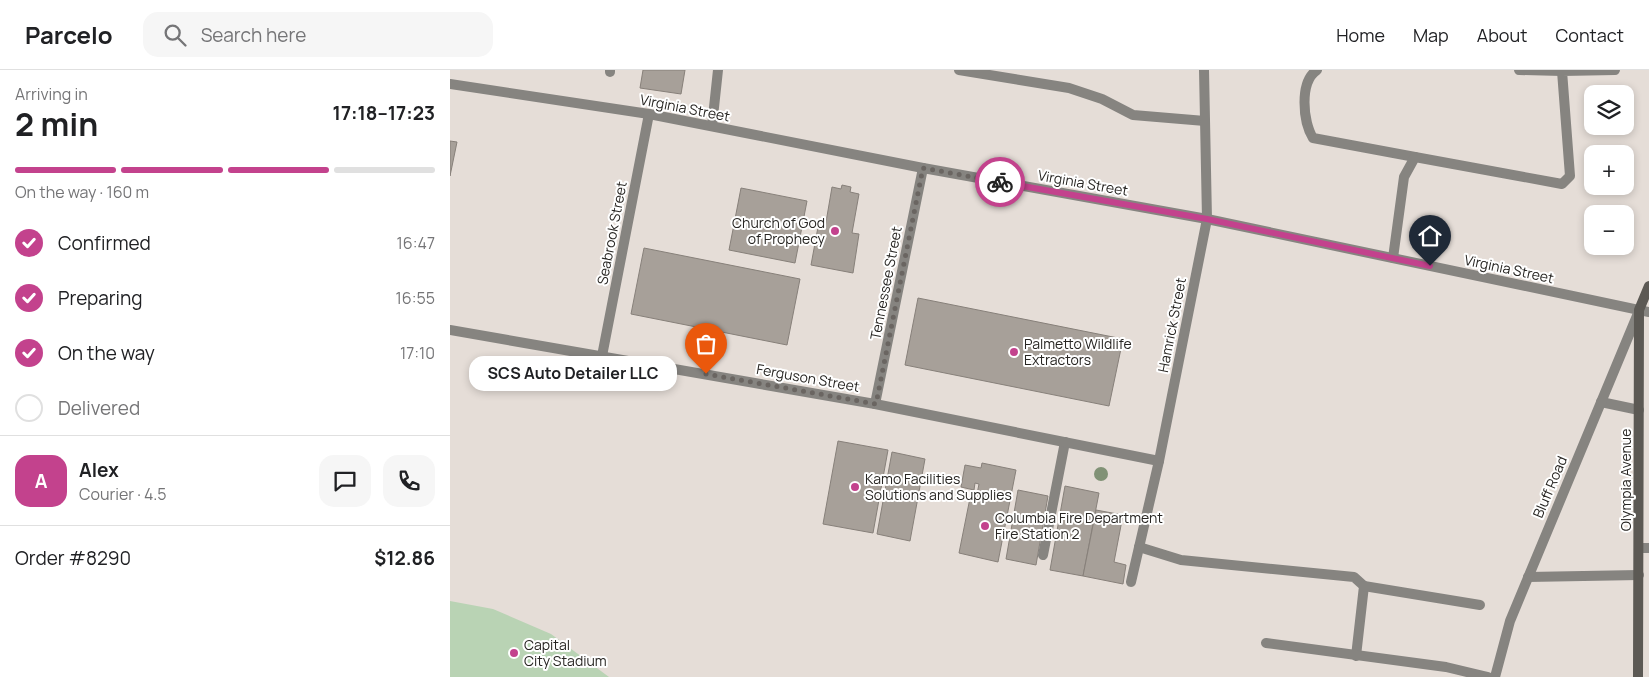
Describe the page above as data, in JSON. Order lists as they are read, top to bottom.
{
  "streets": {
    "main road": ["Olympia Avenue"],
    "street": [
      "Virginia Street",
      "Seabrook Street",
      "Tennessee Street",
      "Hamrick Street",
      "Ferguson Street",
      "Bluff Road"
    ]
  },
  "crossings": [
    ["Virginia Street", "Seabrook Street"],
    ["Virginia Street", "Tennessee Street"],
    ["Virginia Street", "Hamrick Street"],
    ["Virginia Street", "Olympia Avenue"],
    ["Virginia Street", "Bluff Road"],
    ["Seabrook Street", "Ferguson Street"],
    ["Tennessee Street", "Ferguson Street"],
    ["Hamrick Street", "Ferguson Street"],
    ["Olympia Avenue", "Bluff Road"]
  ],
  "places": [
    "Church of God of Prophecy",
    "Palmetto Wildlife Extractors",
    "SCS Auto Detailer LLC",
    "Kamo Facilities Solutions and Supplies",
    "Columbia Fire Department Fire Station 2",
    "Capital City Stadium"
  ],
  "page": {
    "header": "Parcelo",
    "search": "Search here",
    "nav": [
      "Home",
      "Map",
      "About",
      "Contact"
    ],
    "heading": ["2 min", "Arriving in", "17:18–17:23"],
    "panel": [
      "Alex",
      "Courier · 4.5",
      "Order #8290",
      "$12.86"
    ],
    "map_buttons": ["+", "−"],
    "bar": "On the way · 160 m",
    "list": [
      ["Confirmed", "16:47"],
      ["Preparing", "16:55"],
      ["On the way", "17:10"],
      "Delivered"
    ],
    "bubble": "SCS Auto Detailer LLC",
    "round": "A"
  }
}
